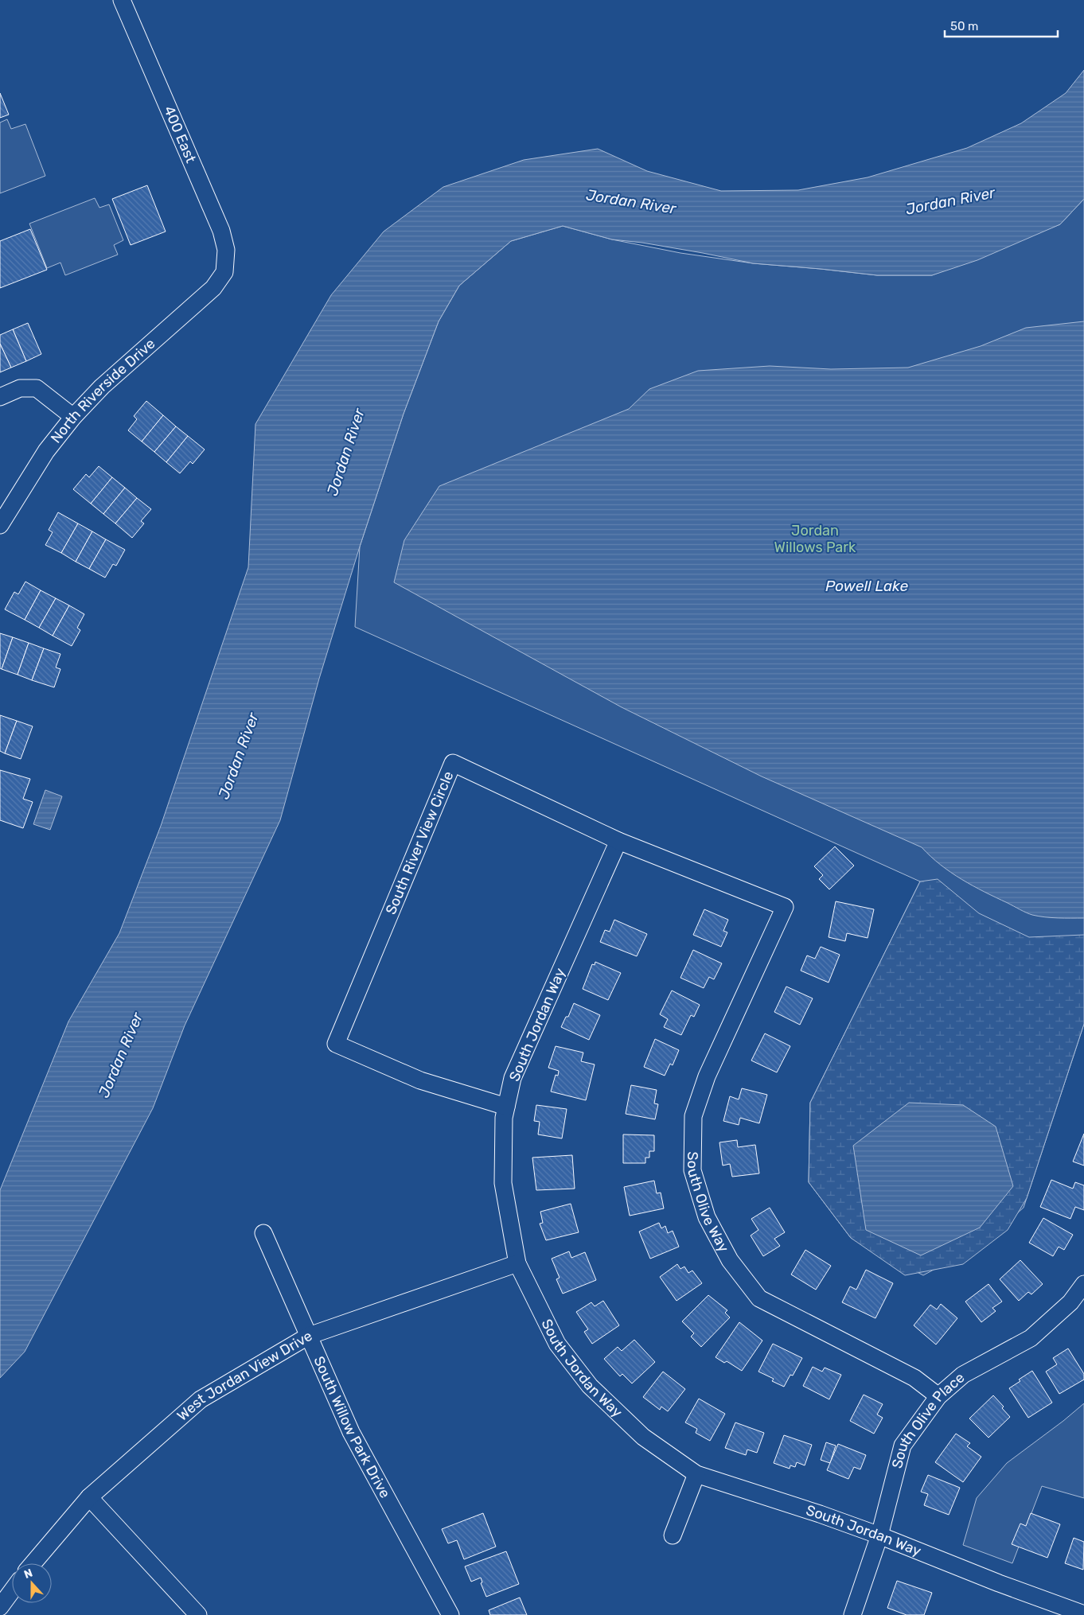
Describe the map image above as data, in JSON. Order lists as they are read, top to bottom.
{
  "streets": {
    "street": [
      "400 East",
      "North Riverside Drive",
      "South River View Circle",
      "South Jordan Way",
      "South Olive Way",
      "West Jordan View Drive",
      "South Olive Place",
      "South Willow Park Drive"
    ]
  },
  "crossings": [
    ["400 East", "North Riverside Drive"],
    ["South River View Circle", "South Jordan Way"],
    ["South River View Circle", "South Olive Way"],
    ["South Jordan Way", "West Jordan View Drive"],
    ["South Jordan Way", "South Olive Place"],
    ["South Olive Way", "South Olive Place"],
    ["West Jordan View Drive", "South Willow Park Drive"]
  ],
  "water": ["Jordan River", "Powell Lake"],
  "parks": ["Jordan Willows Park"],
  "scale_bar": "50 m",
  "north": "top"
}
